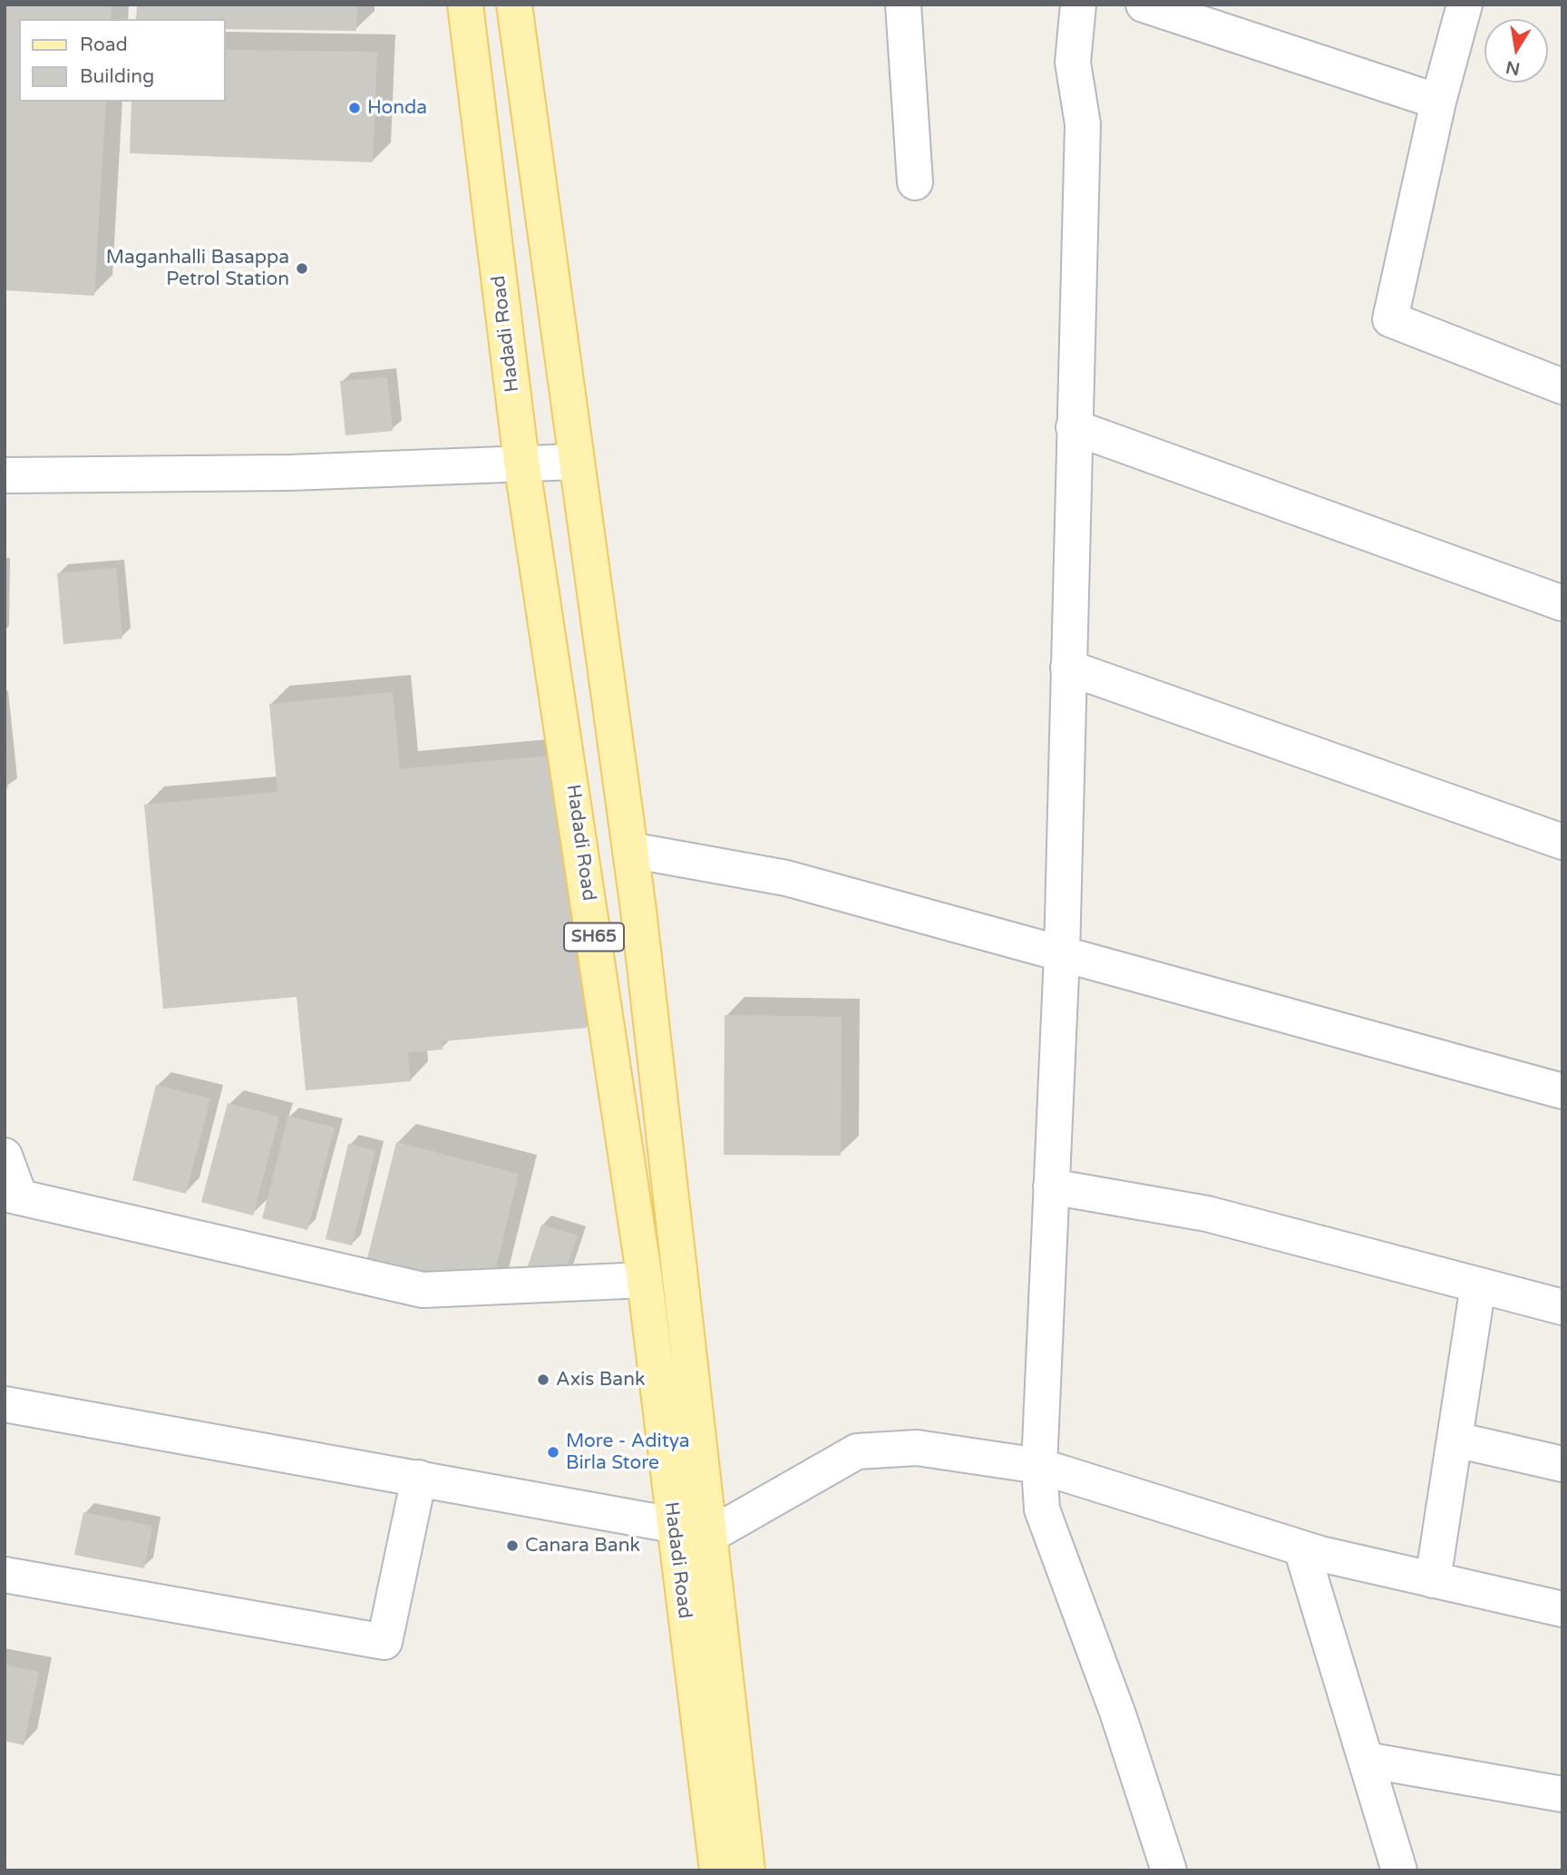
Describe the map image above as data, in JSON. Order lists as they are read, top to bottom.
{
  "streets": {
    "main road": ["Hadadi Road", "SH65"]
  },
  "places": [
    "Honda",
    "Maganhalli Basappa Petrol Station",
    "Axis Bank",
    "More - Aditya Birla Store",
    "Canara Bank"
  ],
  "legend": ["Road", "Building"],
  "north": "bottom"
}
